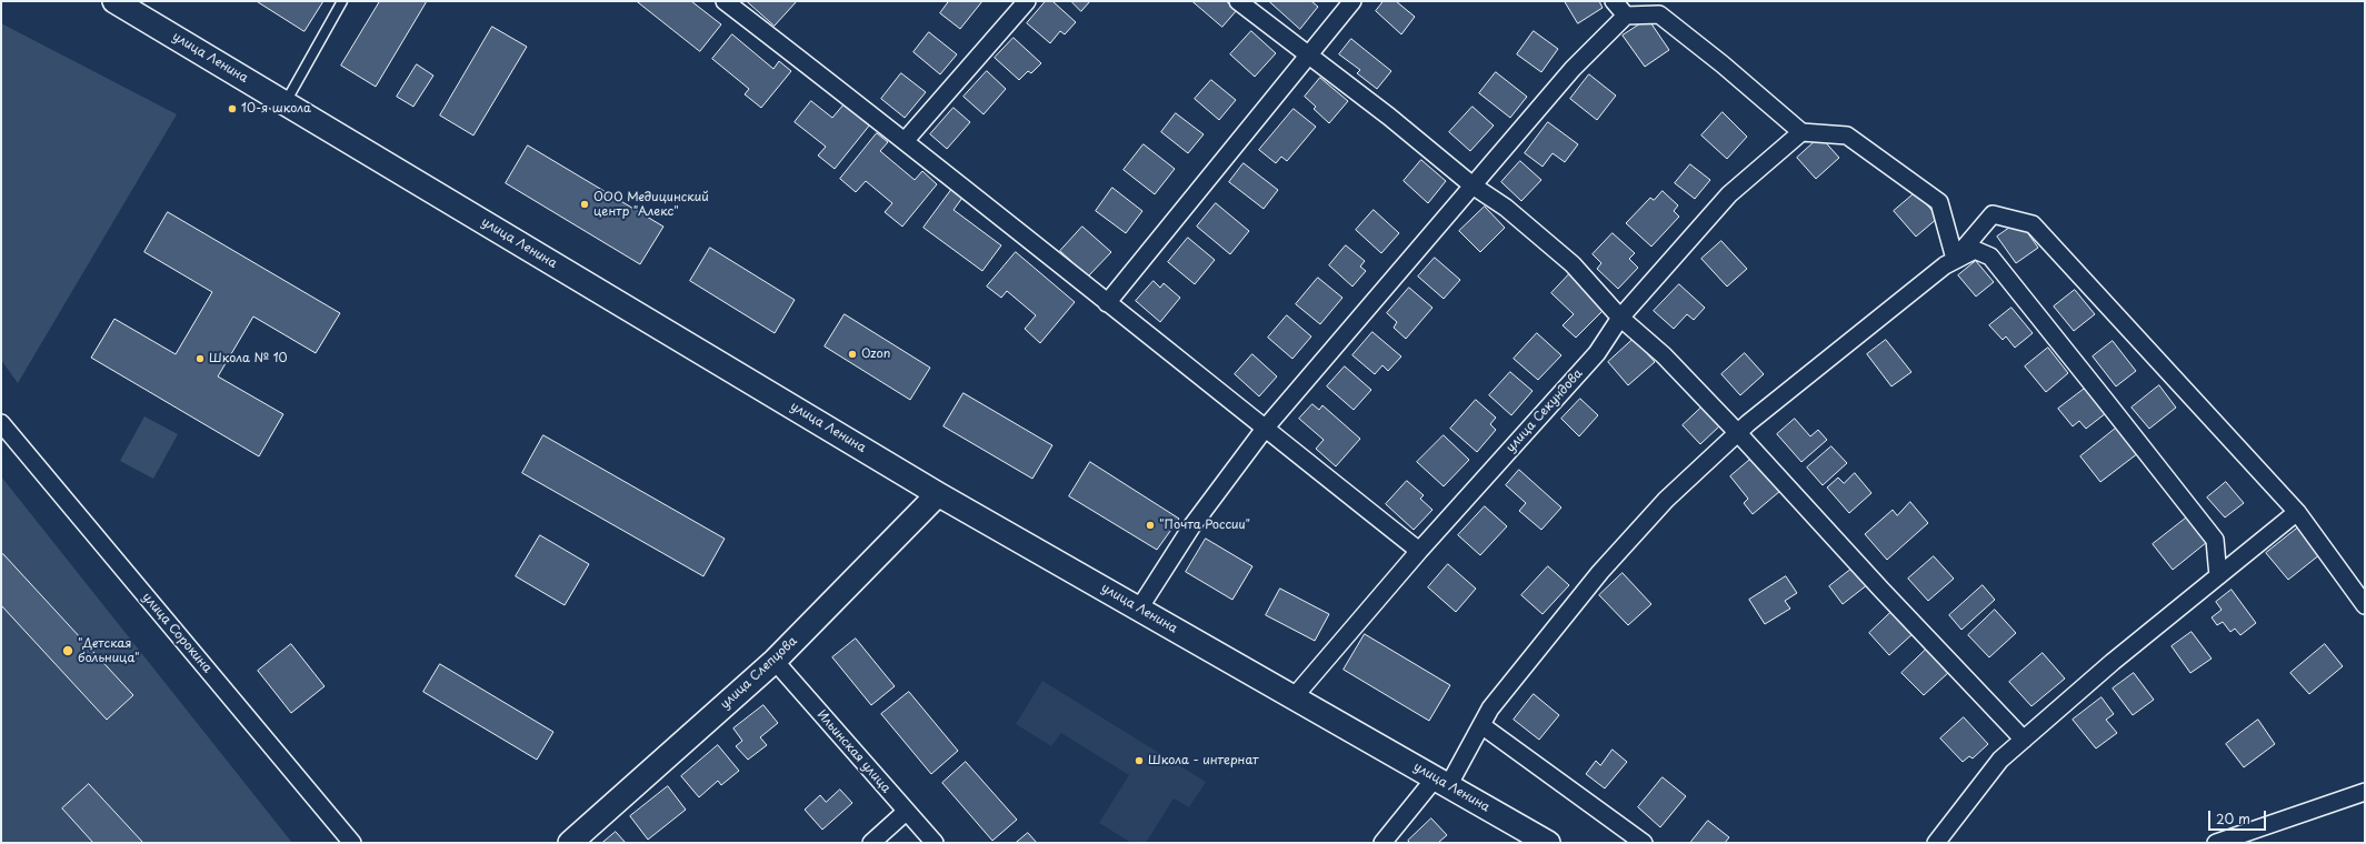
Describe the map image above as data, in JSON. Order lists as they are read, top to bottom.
{
  "streets": {
    "main road": ["улица Ленина", "улица Слепцова"],
    "street": ["улица Секундова", "улица Сорокина", "Ильинская улица"]
  },
  "crossings": [
    ["улица Ленина", "улица Секундова"],
    ["улица Ленина", "улица Слепцова"],
    ["улица Слепцова", "Ильинская улица"]
  ],
  "places": [
    "10-я школа",
    "ООО Медицинский центр \"Алекс\"",
    "Ozon",
    "Школа № 10",
    "\"Почта России\"",
    "\"Детская больница\"",
    "Школа - интернат"
  ],
  "scale_bar": "20 m"
}
